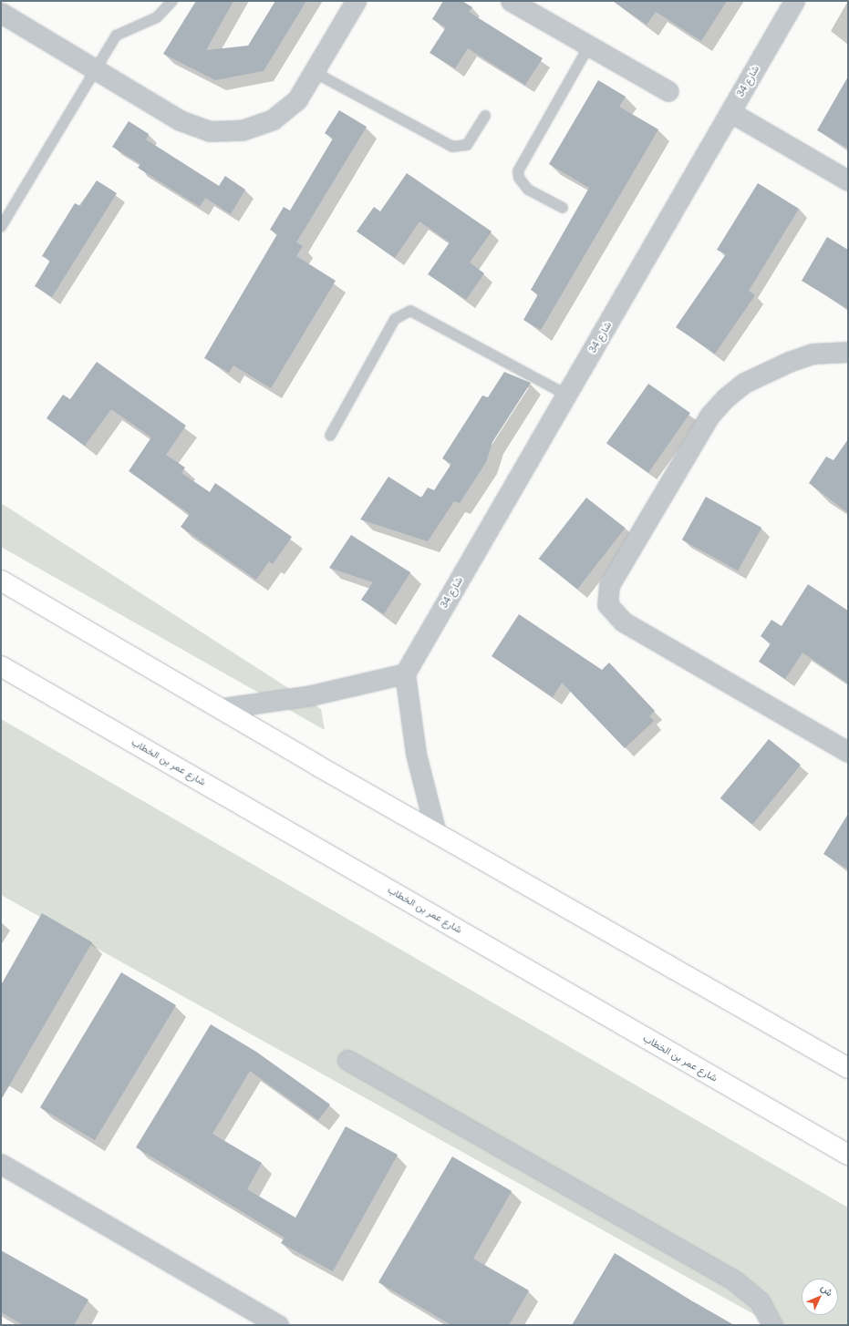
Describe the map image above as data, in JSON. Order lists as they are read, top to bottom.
{
  "streets": {
    "street": ["شارع 34", "شارع عمر بن الخطاب"]
  },
  "north": "top right"
}
